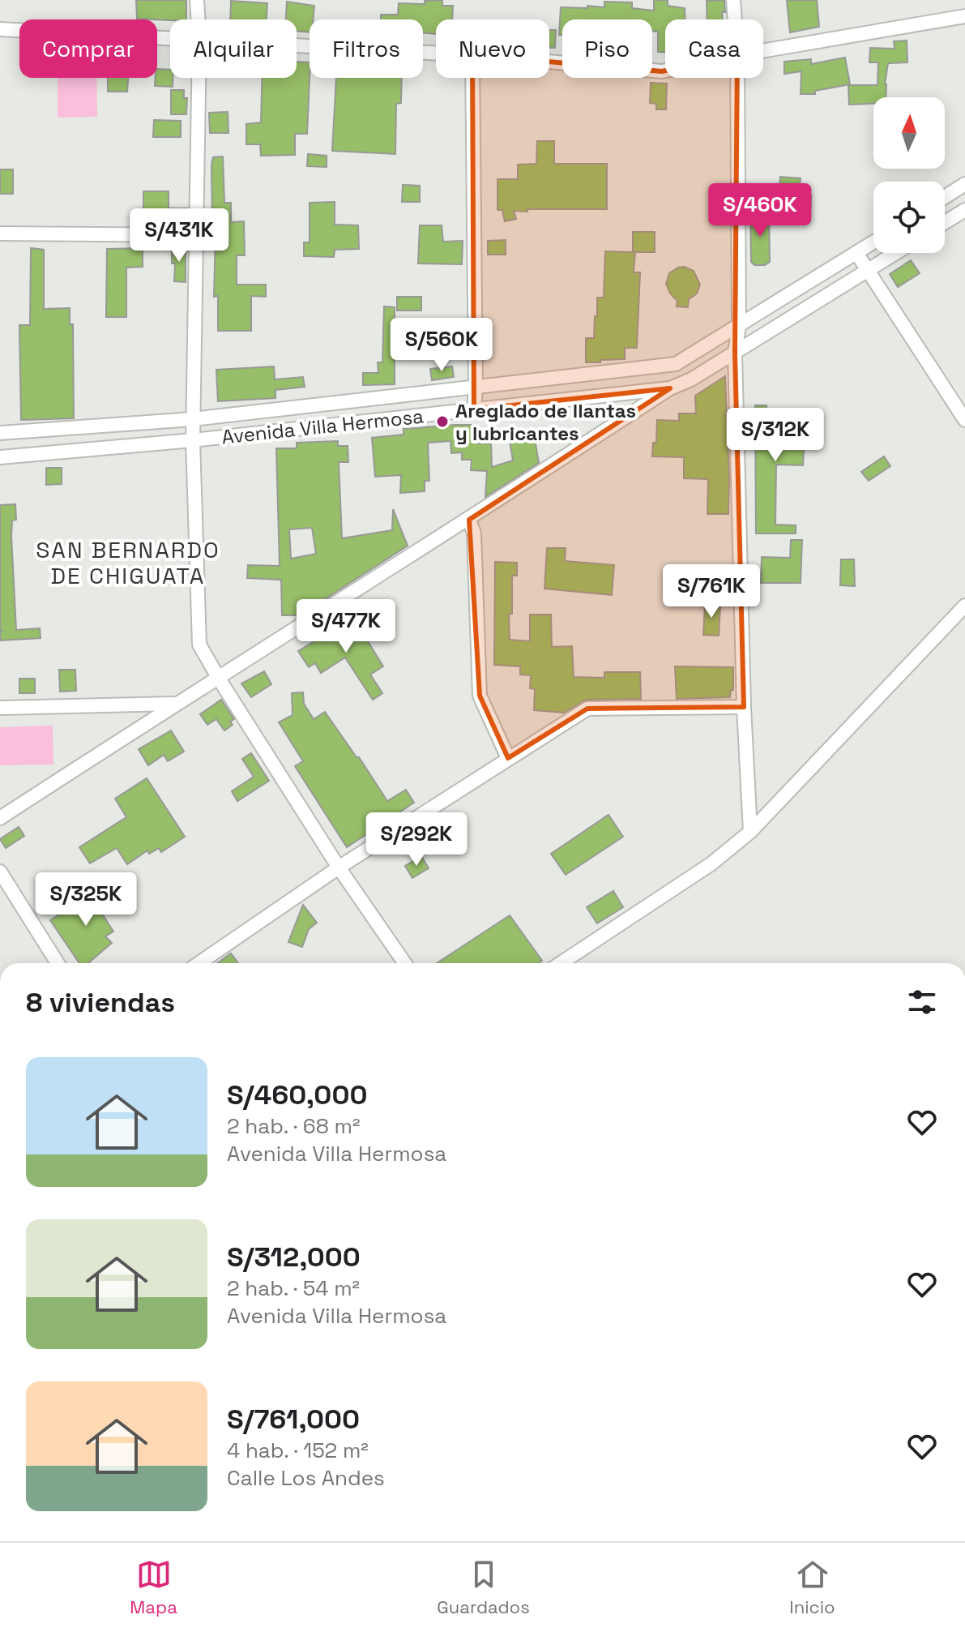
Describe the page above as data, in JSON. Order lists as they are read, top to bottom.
{
  "streets": {
    "street": ["Avenida Villa Hermosa"]
  },
  "districts": ["SAN BERNARDO DE CHIGUATA"],
  "places": ["Areglado de llantas y lubricantes"],
  "north": "top",
  "page": {
    "chip": [
      "Comprar",
      "Alquilar",
      "Filtros",
      "Nuevo",
      "Piso",
      "Casa"
    ],
    "price": [
      "S/460K",
      "S/431K",
      "S/560K",
      "S/312K",
      "S/761K",
      "S/477K",
      "S/292K",
      "S/325K"
    ],
    "heading": "8 viviendas",
    "list": [
      {
        "name": "S/460,000",
        "note": "2 hab. · 68 m² · Avenida Villa Hermosa"
      },
      {
        "name": "S/312,000",
        "note": "2 hab. · 54 m² · Avenida Villa Hermosa"
      },
      {
        "name": "S/761,000",
        "note": "4 hab. · 152 m² · Calle Los Andes"
      }
    ],
    "tabs": ["Mapa", "Guardados", "Inicio"]
  }
}
